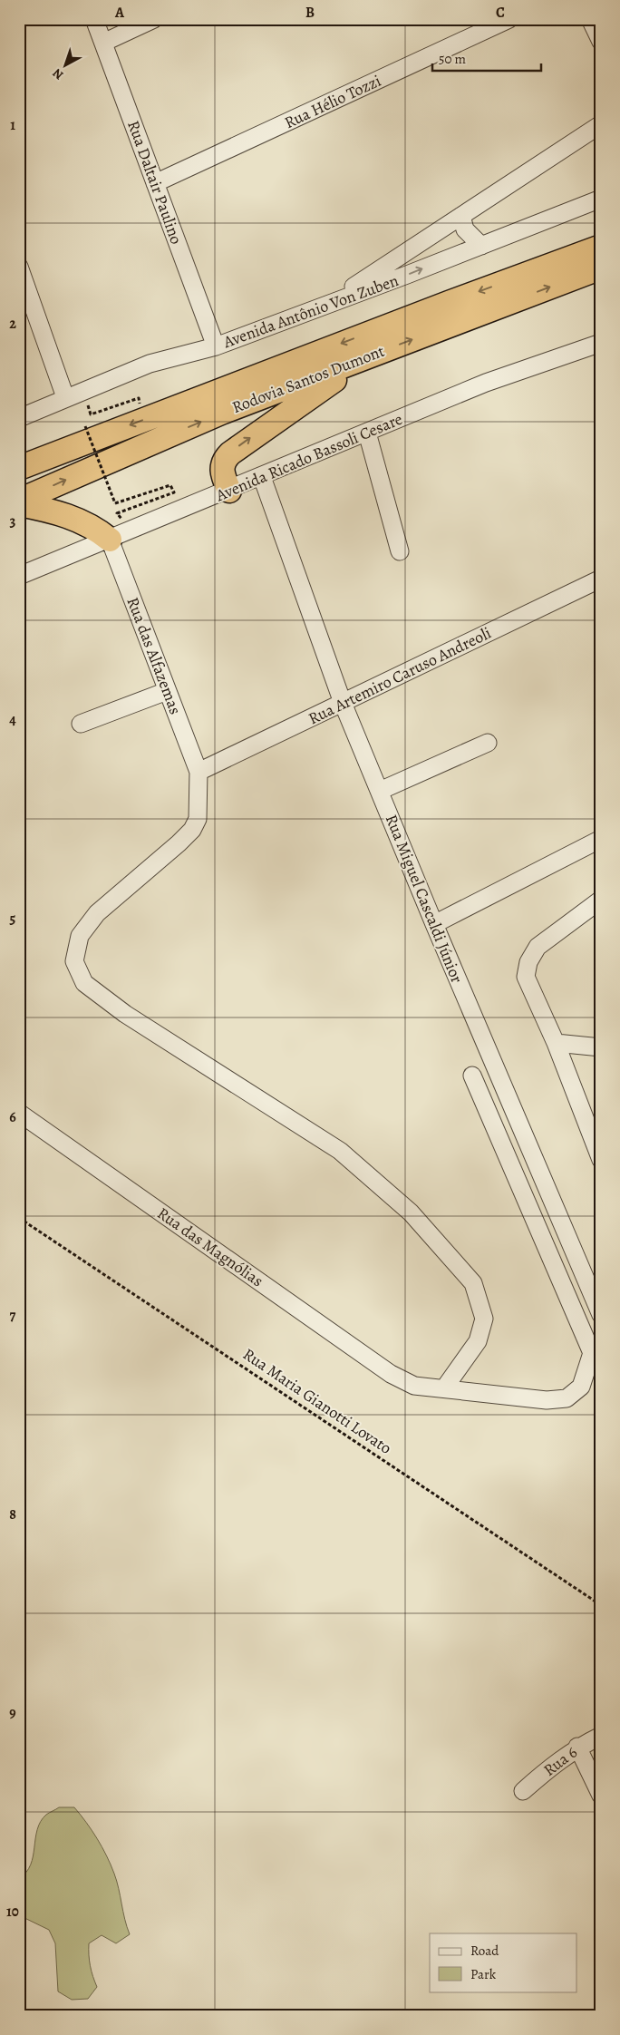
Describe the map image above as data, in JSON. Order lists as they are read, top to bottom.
{
  "streets": {
    "highway": ["Rodovia Santos Dumont"],
    "street": [
      "Rua Hélio Tozzi",
      "Rua Daltair Paulino",
      "Avenida Antônio Von Zuben",
      "Avenida Ricado Bassoli Cesare",
      "Rua das Alfazemas",
      "Rua Artemiro Caruso Andreoli",
      "Rua Miguel Cascaldi Júnior",
      "Rua das Magnólias",
      "Rua 6"
    ],
    "path": ["Rua Maria Gianotti Lovato"]
  },
  "crossings": [
    ["Rua Hélio Tozzi", "Rua Daltair Paulino"],
    ["Rua Daltair Paulino", "Avenida Antônio Von Zuben"],
    ["Avenida Ricado Bassoli Cesare", "Rua das Alfazemas"],
    ["Avenida Ricado Bassoli Cesare", "Rua Miguel Cascaldi Júnior"],
    ["Rua das Alfazemas", "Rua Artemiro Caruso Andreoli"],
    ["Rua Artemiro Caruso Andreoli", "Rua Miguel Cascaldi Júnior"]
  ],
  "legend": ["Road", "Park"],
  "scale_bar": "50 m",
  "north": "bottom left",
  "grid": {
    "columns": ["A", "B", "C"],
    "rows": [
      "1",
      "2",
      "3",
      "4",
      "5",
      "6",
      "7",
      "8",
      "9",
      "10"
    ]
  }
}
